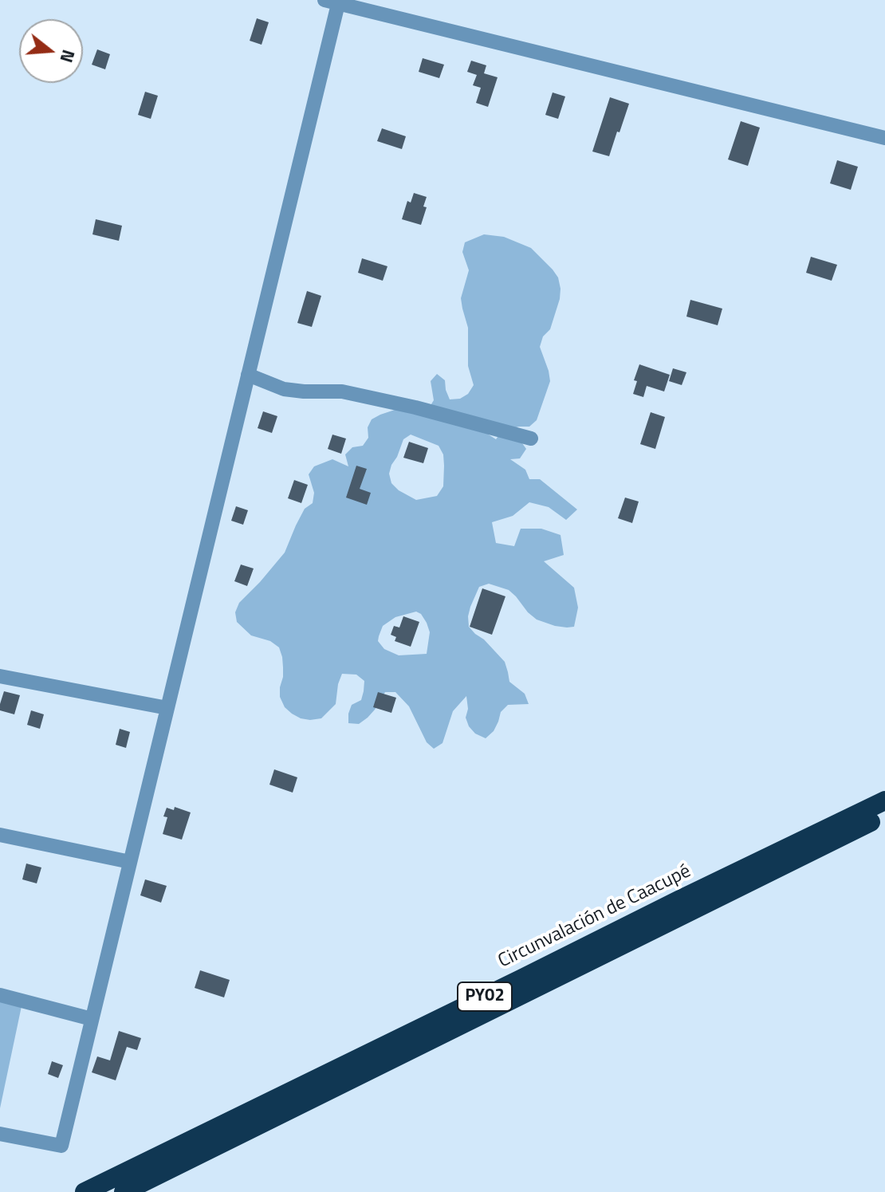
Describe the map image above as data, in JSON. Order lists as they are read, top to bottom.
{
  "streets": {
    "highway": ["Circunvalación de Caacupé", "PY02"]
  },
  "north": "right"
}
